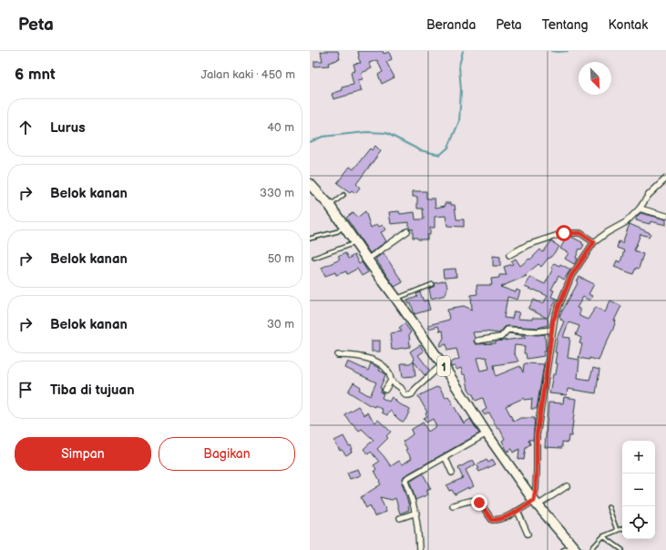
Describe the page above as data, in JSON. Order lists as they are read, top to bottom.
{
  "streets": {
    "highway": ["1"]
  },
  "north": "bottom right",
  "page": {
    "header": "Peta",
    "nav": [
      "Beranda",
      "Peta",
      "Tentang",
      "Kontak"
    ],
    "heading": ["6 mnt", "Jalan kaki · 450 m"],
    "list": [
      ["Lurus", "40 m"],
      ["Belok kanan", "330 m"],
      ["Belok kanan", "50 m"],
      ["Belok kanan", "30 m"],
      "Tiba di tujuan"
    ],
    "buttons": ["Simpan", "Bagikan"],
    "map_buttons": ["+", "−"]
  }
}
